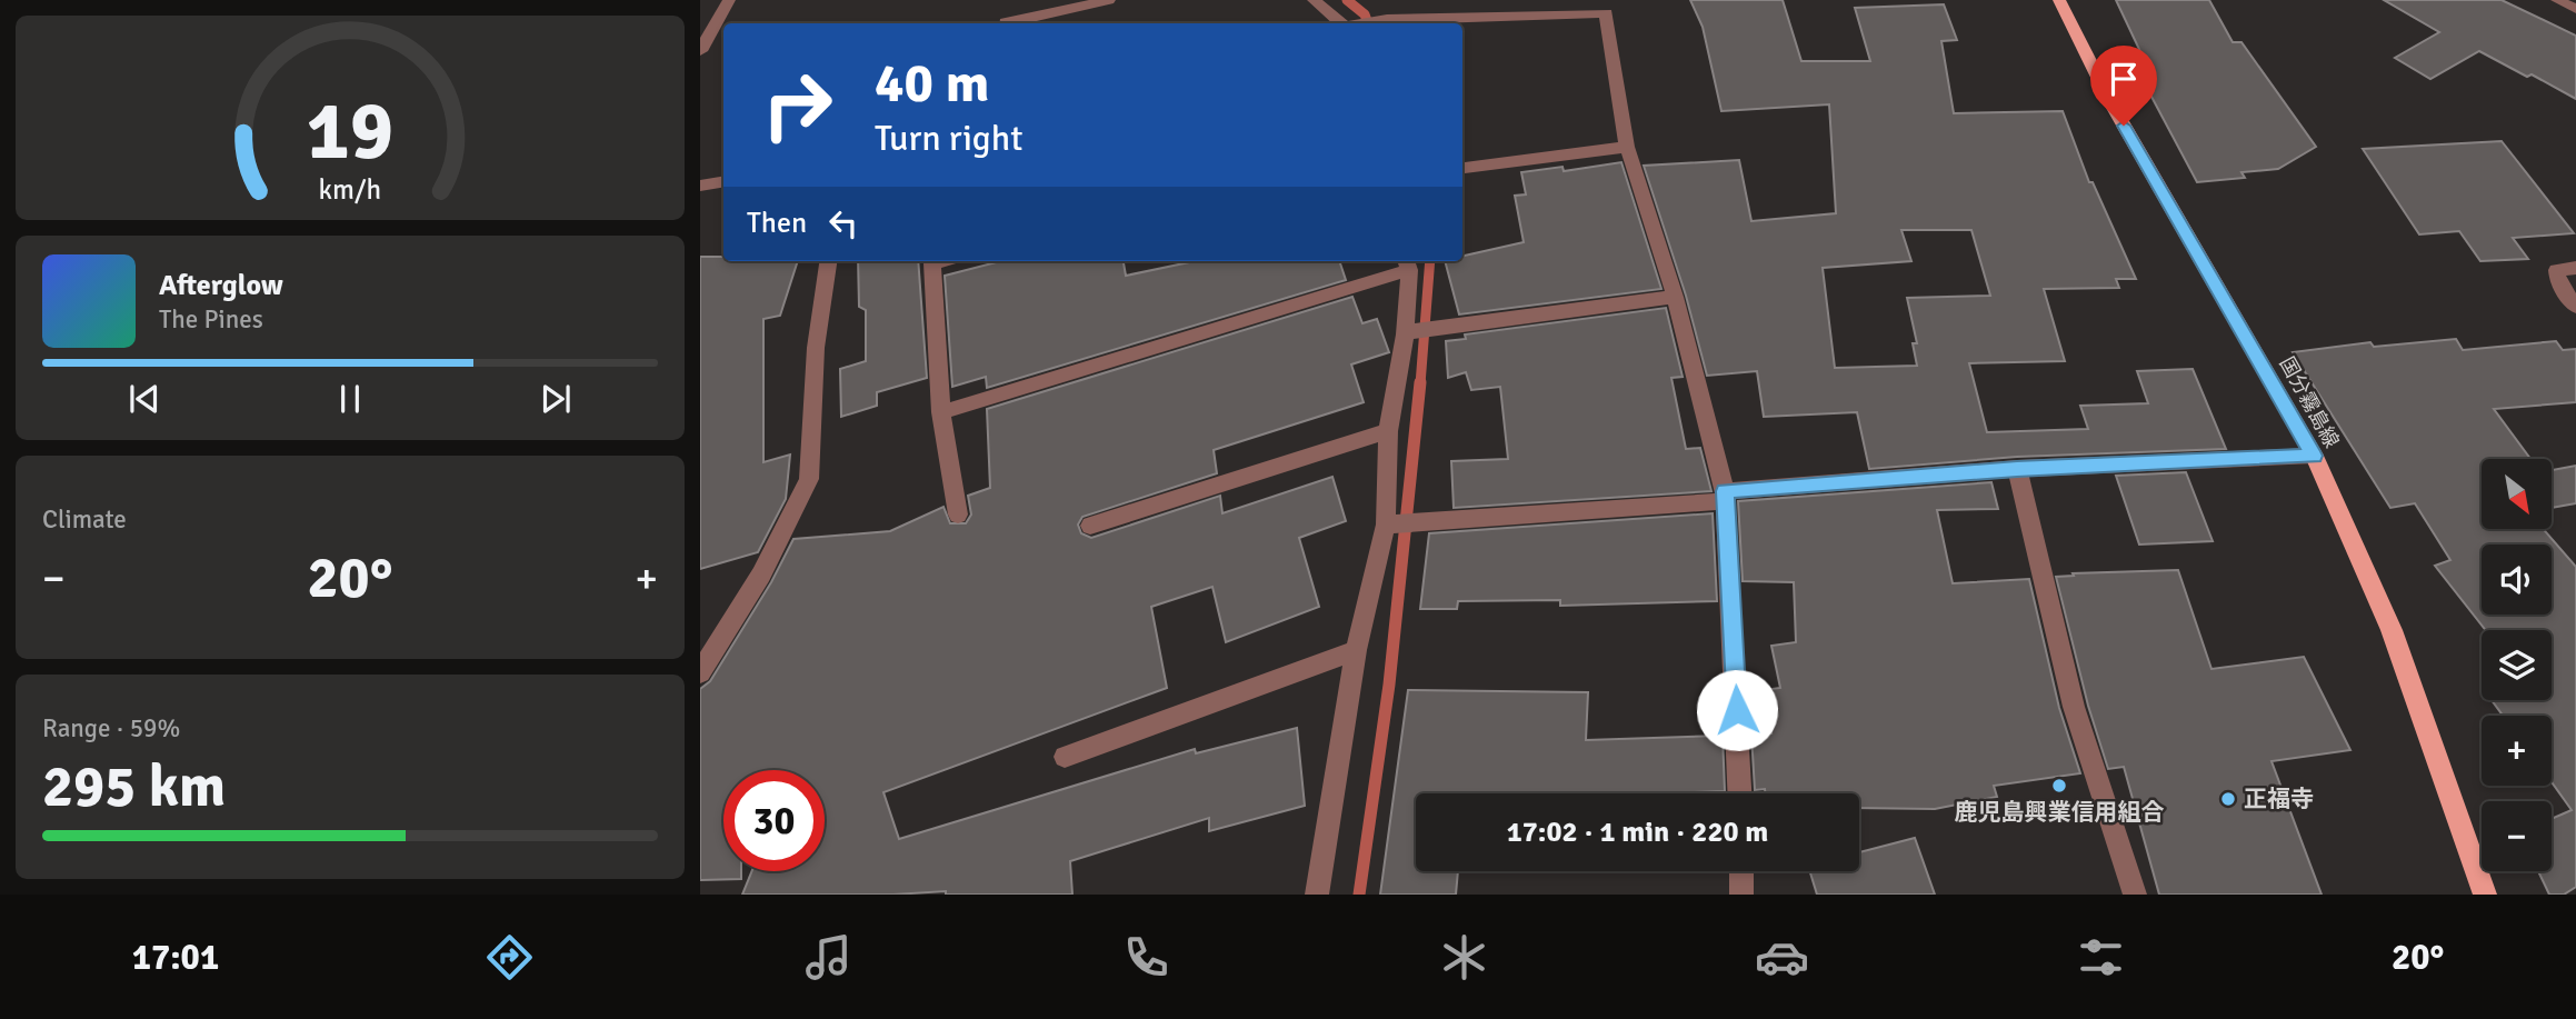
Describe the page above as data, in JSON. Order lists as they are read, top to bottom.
{
  "streets": {
    "main road": ["国分霧島線"]
  },
  "places": ["鹿児島興業信用組合", "正福寺"],
  "north": "bottom right",
  "page": {
    "turn": ["40 m", "Turn right"],
    "then": "Then",
    "song": ["Afterglow", "The Pines"],
    "tile": [
      "Climate",
      ["Range · 59%", "295 km"]
    ],
    "map_buttons": ["+", "−"],
    "heat": ["−", "20°", "+"],
    "limit": "30",
    "trip": "17:02 · 1 min · 220 m",
    "tabs": ["17:01", "20°"],
    "gauge": ["19", "km/h"]
  }
}
